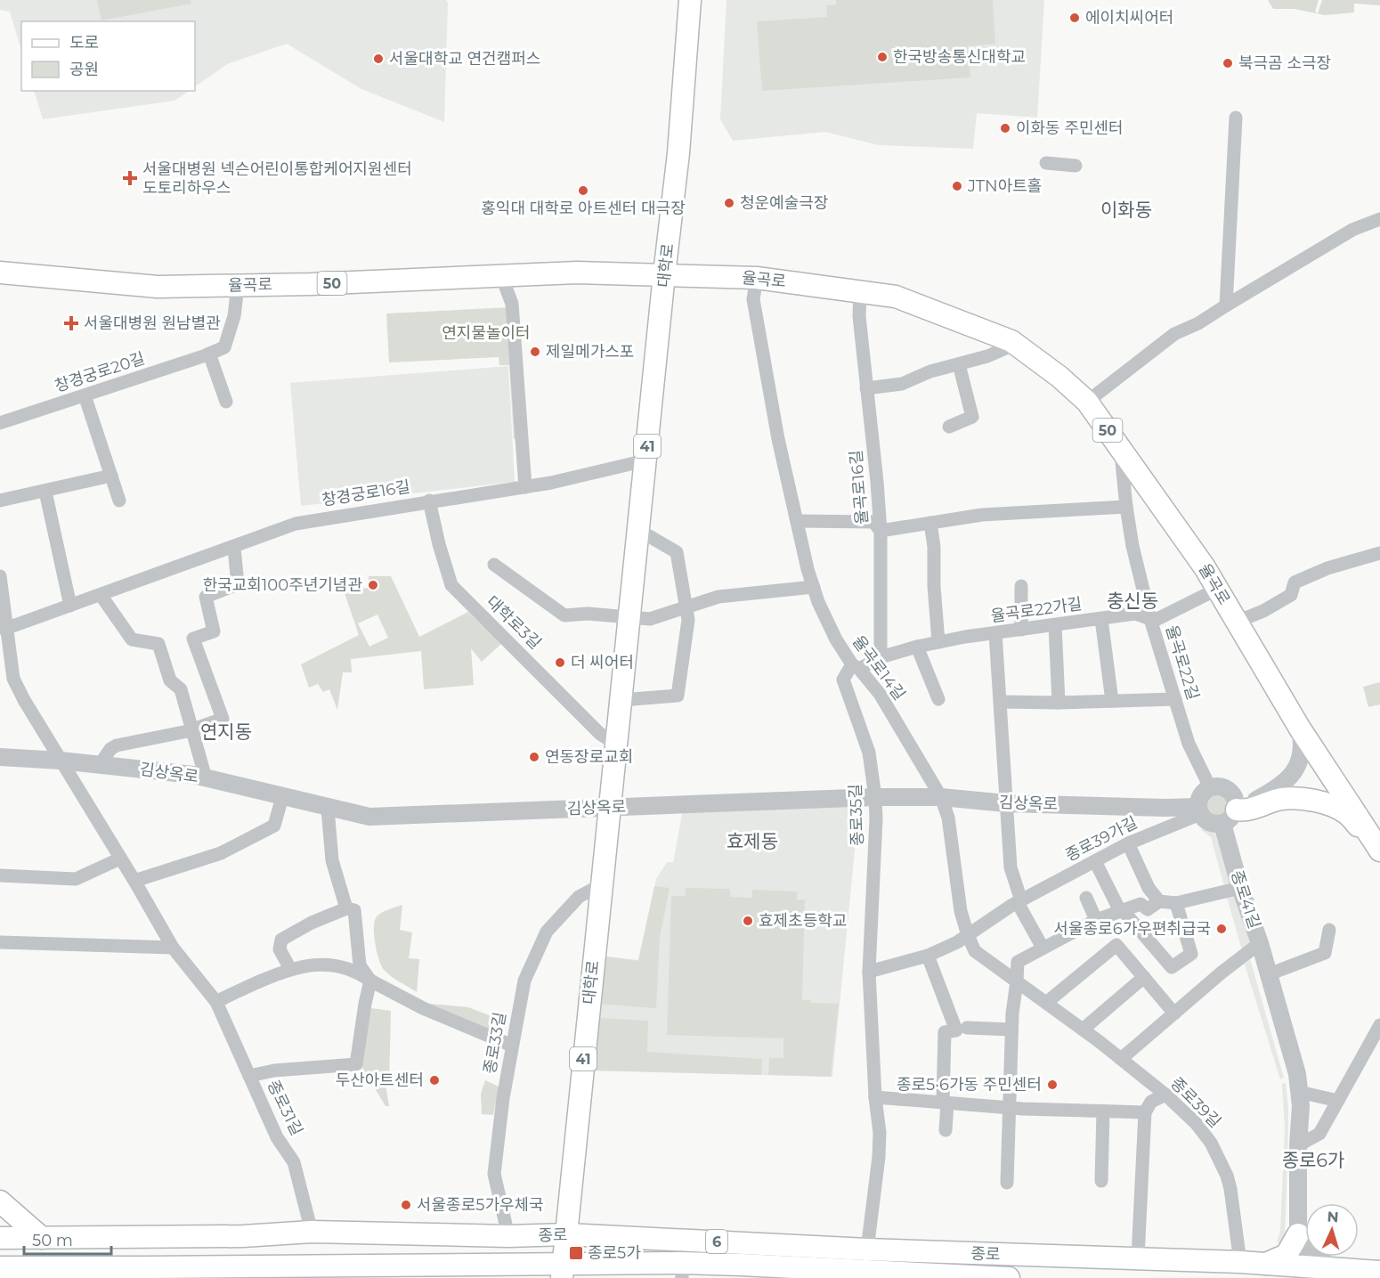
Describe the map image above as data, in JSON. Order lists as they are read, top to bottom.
{
  "streets": {
    "main road": [
      "대학로",
      "율곡로",
      "50",
      "41",
      "종로",
      "6"
    ],
    "street": [
      "창경궁로20길",
      "율곡로16길",
      "창경궁로16길",
      "율곡로22가길",
      "대학로3길",
      "율곡로22길",
      "율곡로14길",
      "김상옥로",
      "종로35길",
      "종로39가길",
      "종로41길",
      "종로33길",
      "종로39길",
      "종로31길"
    ]
  },
  "crossings": [
    ["대학로", "율곡로"],
    ["대학로", "창경궁로16길"],
    ["대학로", "대학로3길"],
    ["대학로", "김상옥로"],
    ["대학로", "종로33길"],
    ["대학로", "종로"],
    ["율곡로", "창경궁로20길"],
    ["율곡로", "율곡로16길"],
    ["율곡로", "율곡로22가길"],
    ["율곡로", "율곡로22길"],
    ["율곡로", "율곡로14길"],
    ["율곡로16길", "율곡로22가길"],
    ["창경궁로16길", "대학로3길"],
    ["율곡로22가길", "율곡로22길"],
    ["율곡로22길", "김상옥로"],
    ["율곡로22길", "종로39가길"],
    ["율곡로22길", "종로41길"],
    ["율곡로14길", "김상옥로"],
    ["율곡로14길", "종로35길"],
    ["율곡로14길", "종로39길"],
    ["김상옥로", "종로35길"],
    ["김상옥로", "종로39가길"],
    ["김상옥로", "종로41길"],
    ["김상옥로", "종로39길"],
    ["김상옥로", "종로31길"],
    ["종로35길", "종로"],
    ["종로39가길", "종로41길"],
    ["종로39가길", "종로39길"],
    ["종로33길", "종로"],
    ["종로39길", "종로"],
    ["종로31길", "종로"]
  ],
  "districts": [
    "이화동",
    "충신동",
    "연지동",
    "효제동",
    "종로6가"
  ],
  "parks": ["연지물놀이터"],
  "places": {
    "other": [
      "에이치씨어터",
      "한국방송통신대학교",
      "서울대학교 연건캠퍼스",
      "북극곰 소극장",
      "이화동 주민센터",
      "JTN아트홀",
      "홍익대 대학로 아트센터 대극장",
      "청운예술극장",
      "제일메가스포",
      "한국교회100주년기념관",
      "더 씨어터",
      "연동장로교회",
      "효제초등학교",
      "서울종로6가우편취급국",
      "두산아트센터",
      "종로5·6가동 주민센터",
      "서울종로5가우체국"
    ],
    "health": ["서울대병원 넥슨어린이통합케어지원센터 도토리하우스", "서울대병원 원남별관"],
    "transit": ["종로5가"]
  },
  "legend": ["도로", "공원"],
  "scale_bar": "50 m",
  "north": "top"
}
